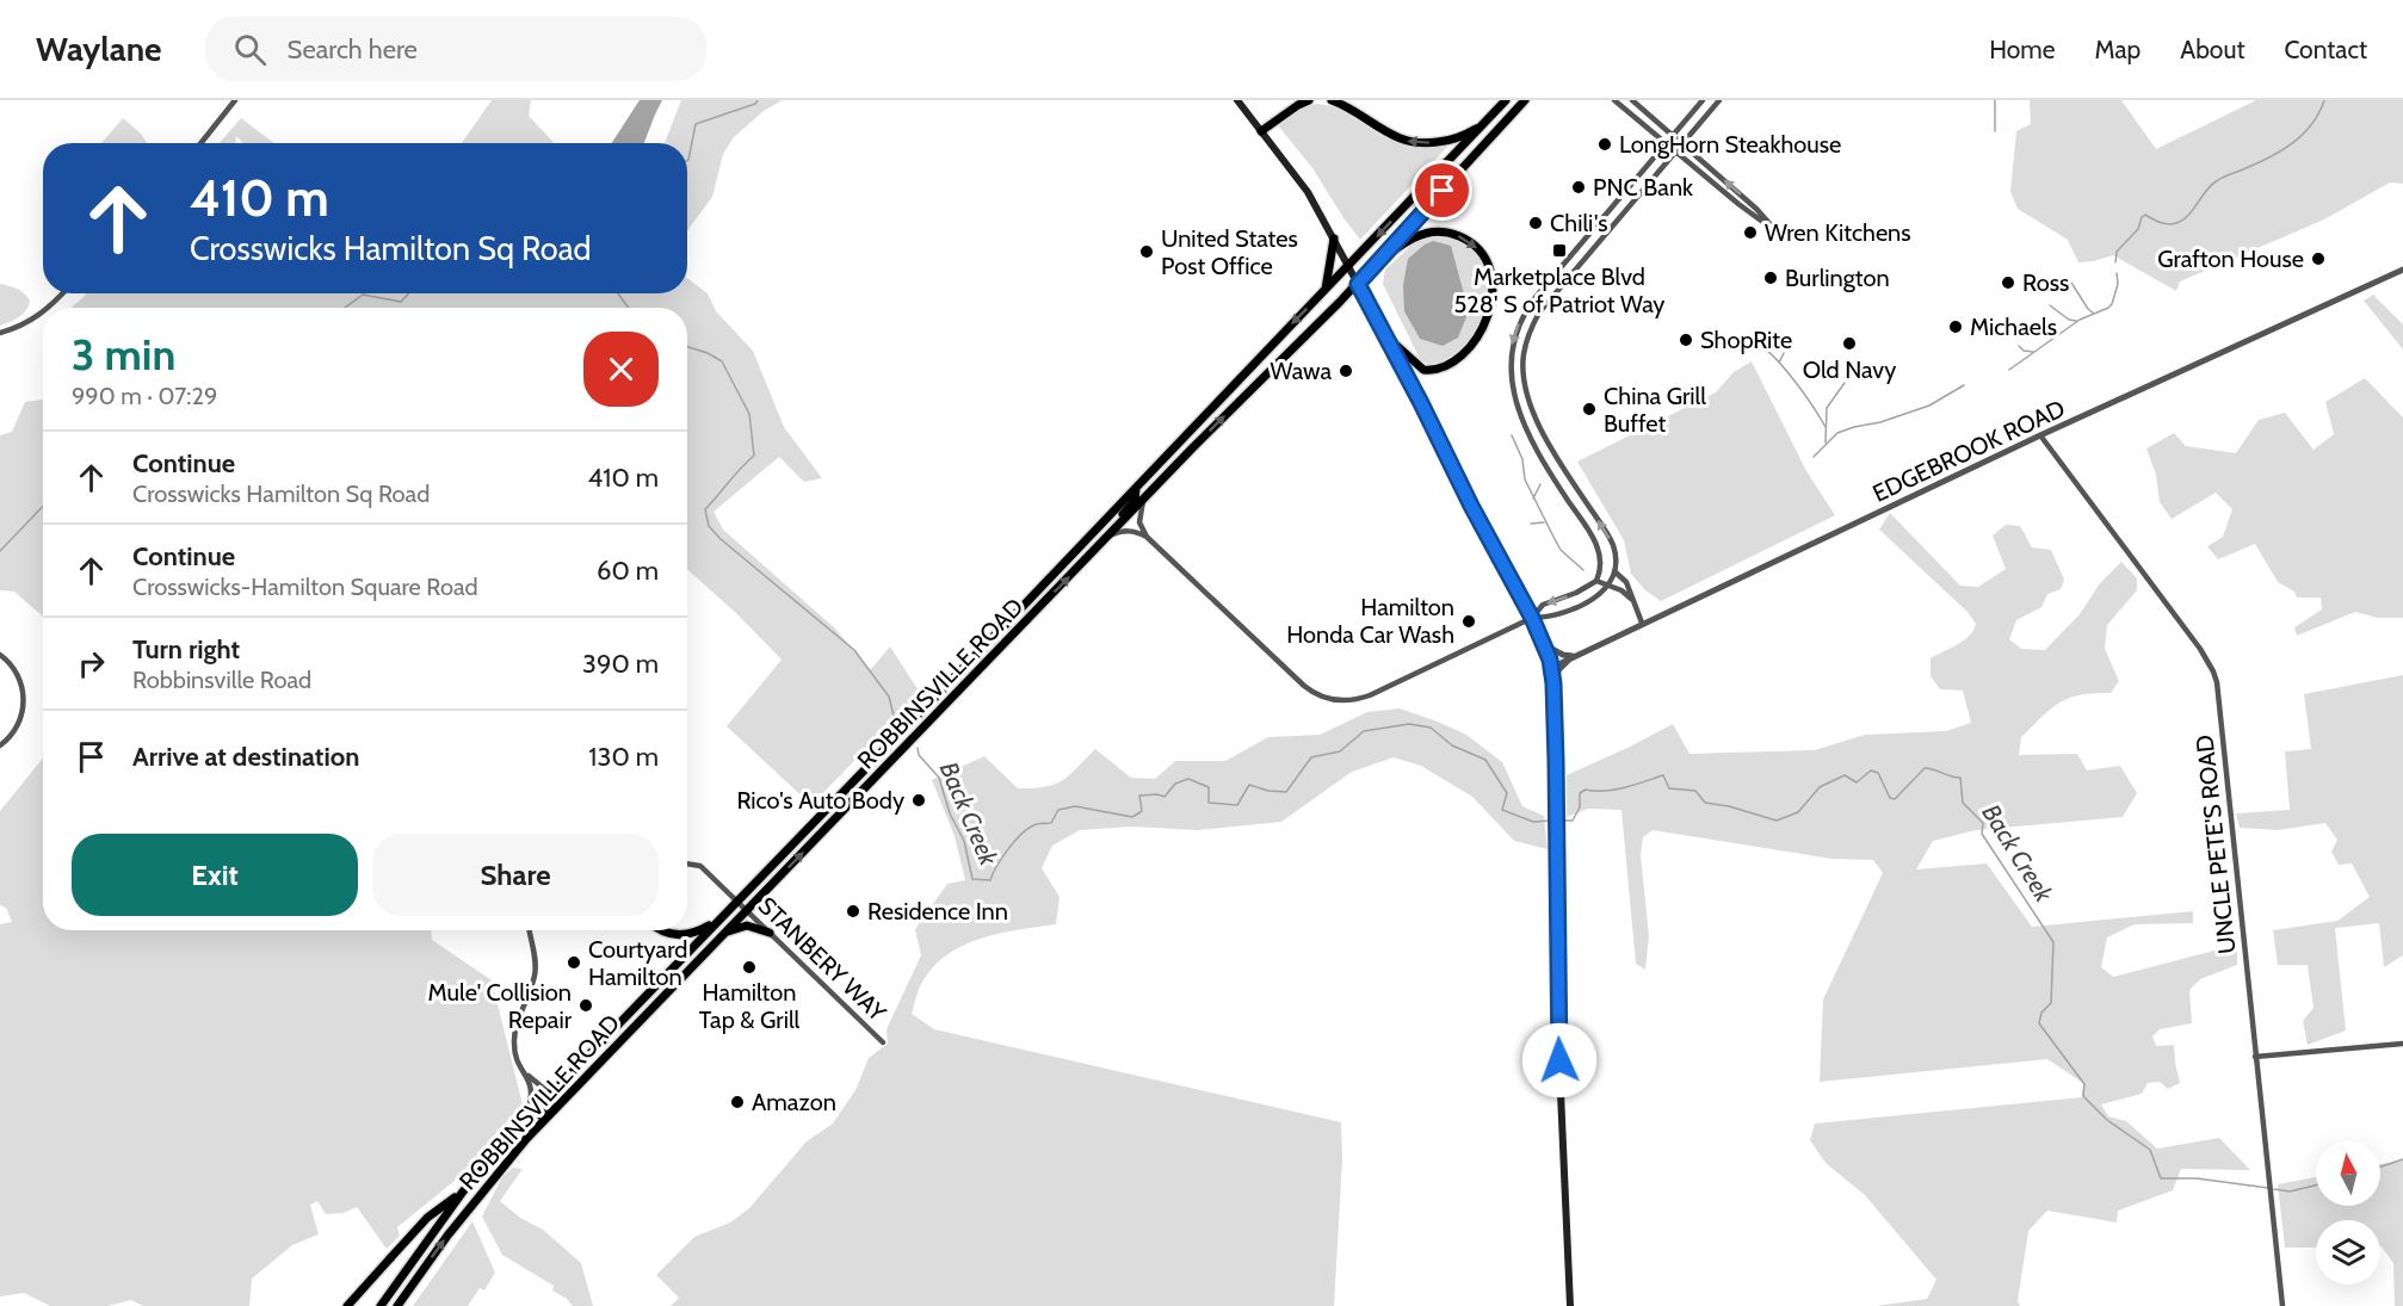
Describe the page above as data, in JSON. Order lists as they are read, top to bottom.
{
  "streets": {
    "main road": ["ROBBINSVILLE ROAD"],
    "street": ["EDGEBROOK ROAD", "UNCLE PETE'S ROAD", "STANBERY WAY"]
  },
  "crossings": [
    ["EDGEBROOK ROAD", "UNCLE PETE'S ROAD"],
    ["ROBBINSVILLE ROAD", "STANBERY WAY"]
  ],
  "water": ["Back Creek"],
  "places": {
    "other": [
      "LongHorn Steakhouse",
      "PNC Bank",
      "Chili's",
      "Wren Kitchens",
      "United States Post Office",
      "Grafton House",
      "Burlington",
      "Ross",
      "Michaels",
      "ShopRite",
      "Old Navy",
      "Wawa",
      "China Grill Buffet",
      "Hamilton Honda Car Wash",
      "Rico's Auto Body",
      "Residence Inn",
      "Courtyard Hamilton",
      "Hamilton Tap & Grill",
      "Mule' Collision Repair",
      "Amazon"
    ],
    "transit": ["Marketplace Blvd 528' S of Patriot Way"]
  },
  "north": "top",
  "page": {
    "header": "Waylane",
    "search": "Search here",
    "nav": [
      "Home",
      "Map",
      "About",
      "Contact"
    ],
    "turn": ["410 m", "Crosswicks Hamilton Sq Road"],
    "heading": ["3 min", "990 m · 07:29"],
    "list": [
      {
        "name": "Continue",
        "note": "Crosswicks Hamilton Sq Road",
        "value": "410 m"
      },
      {
        "name": "Continue",
        "note": "Crosswicks-Hamilton Square Road",
        "value": "60 m"
      },
      {
        "name": "Turn right",
        "note": "Robbinsville Road",
        "value": "390 m"
      },
      {
        "name": "Arrive at destination",
        "value": "130 m"
      }
    ],
    "buttons": ["Exit", "Share"]
  }
}
